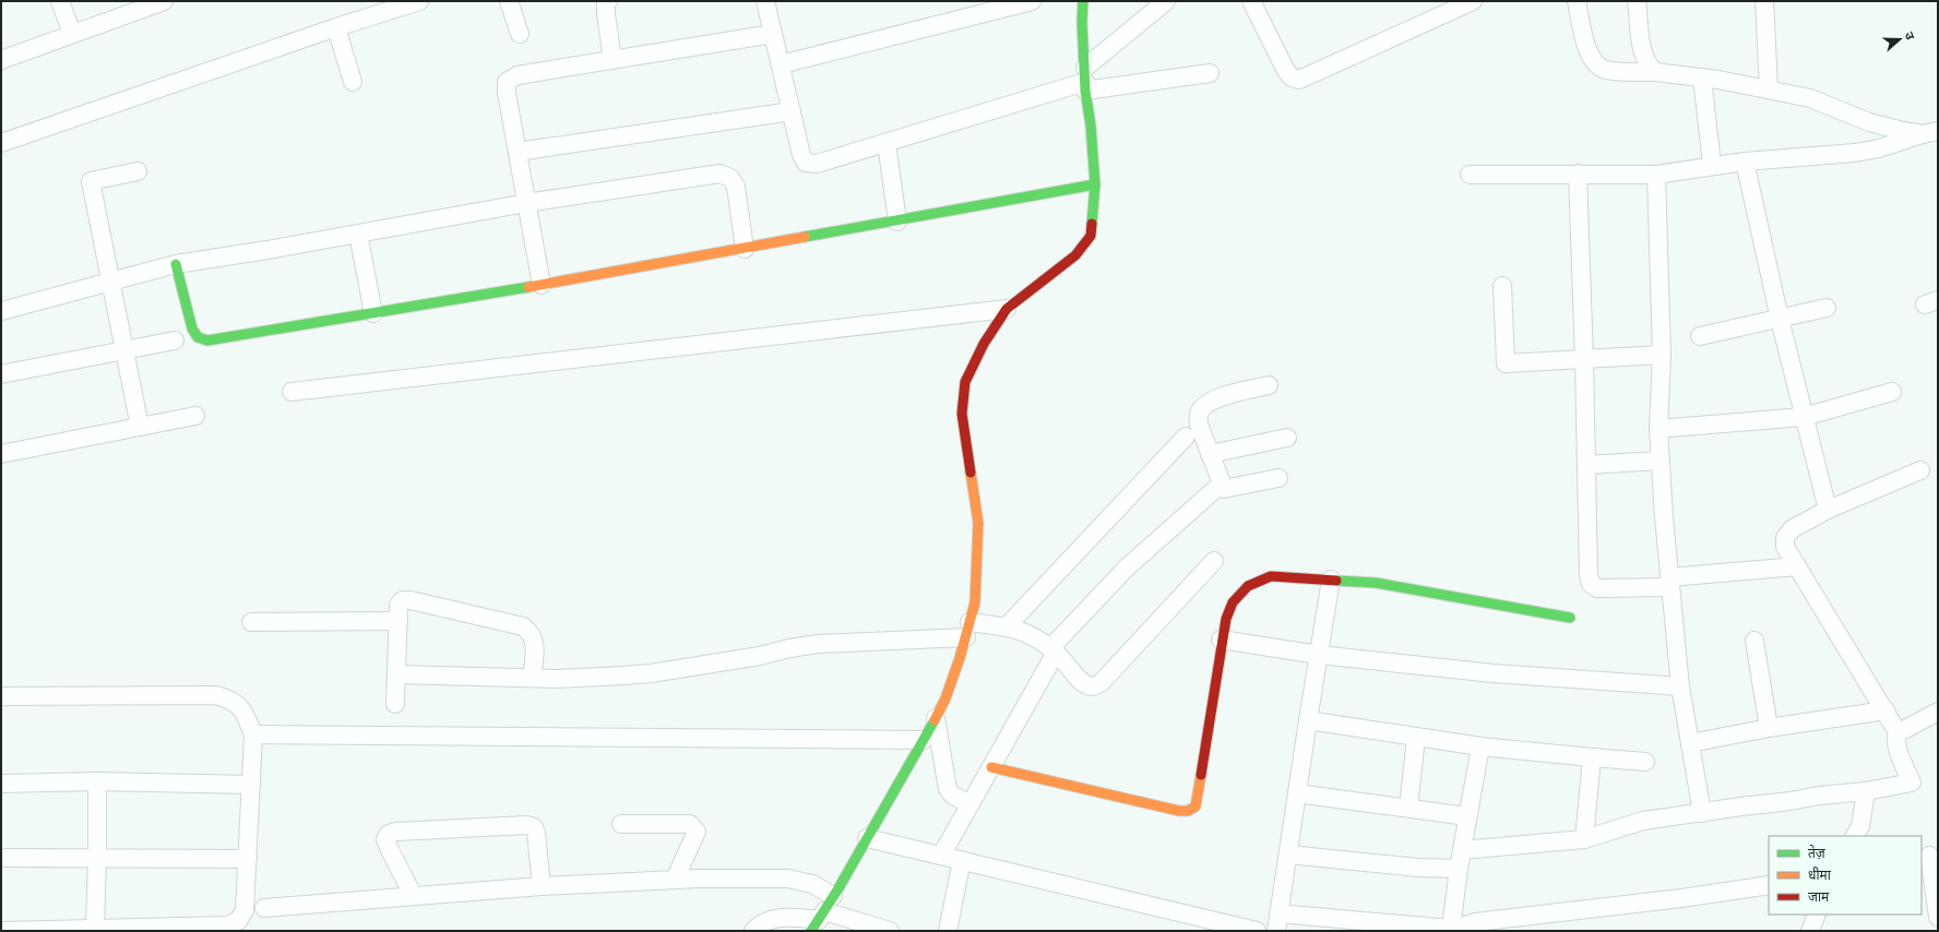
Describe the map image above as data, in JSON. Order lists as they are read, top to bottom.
{
  "legend": ["तेज़", "धीमा", "जाम"],
  "north": "right"
}
